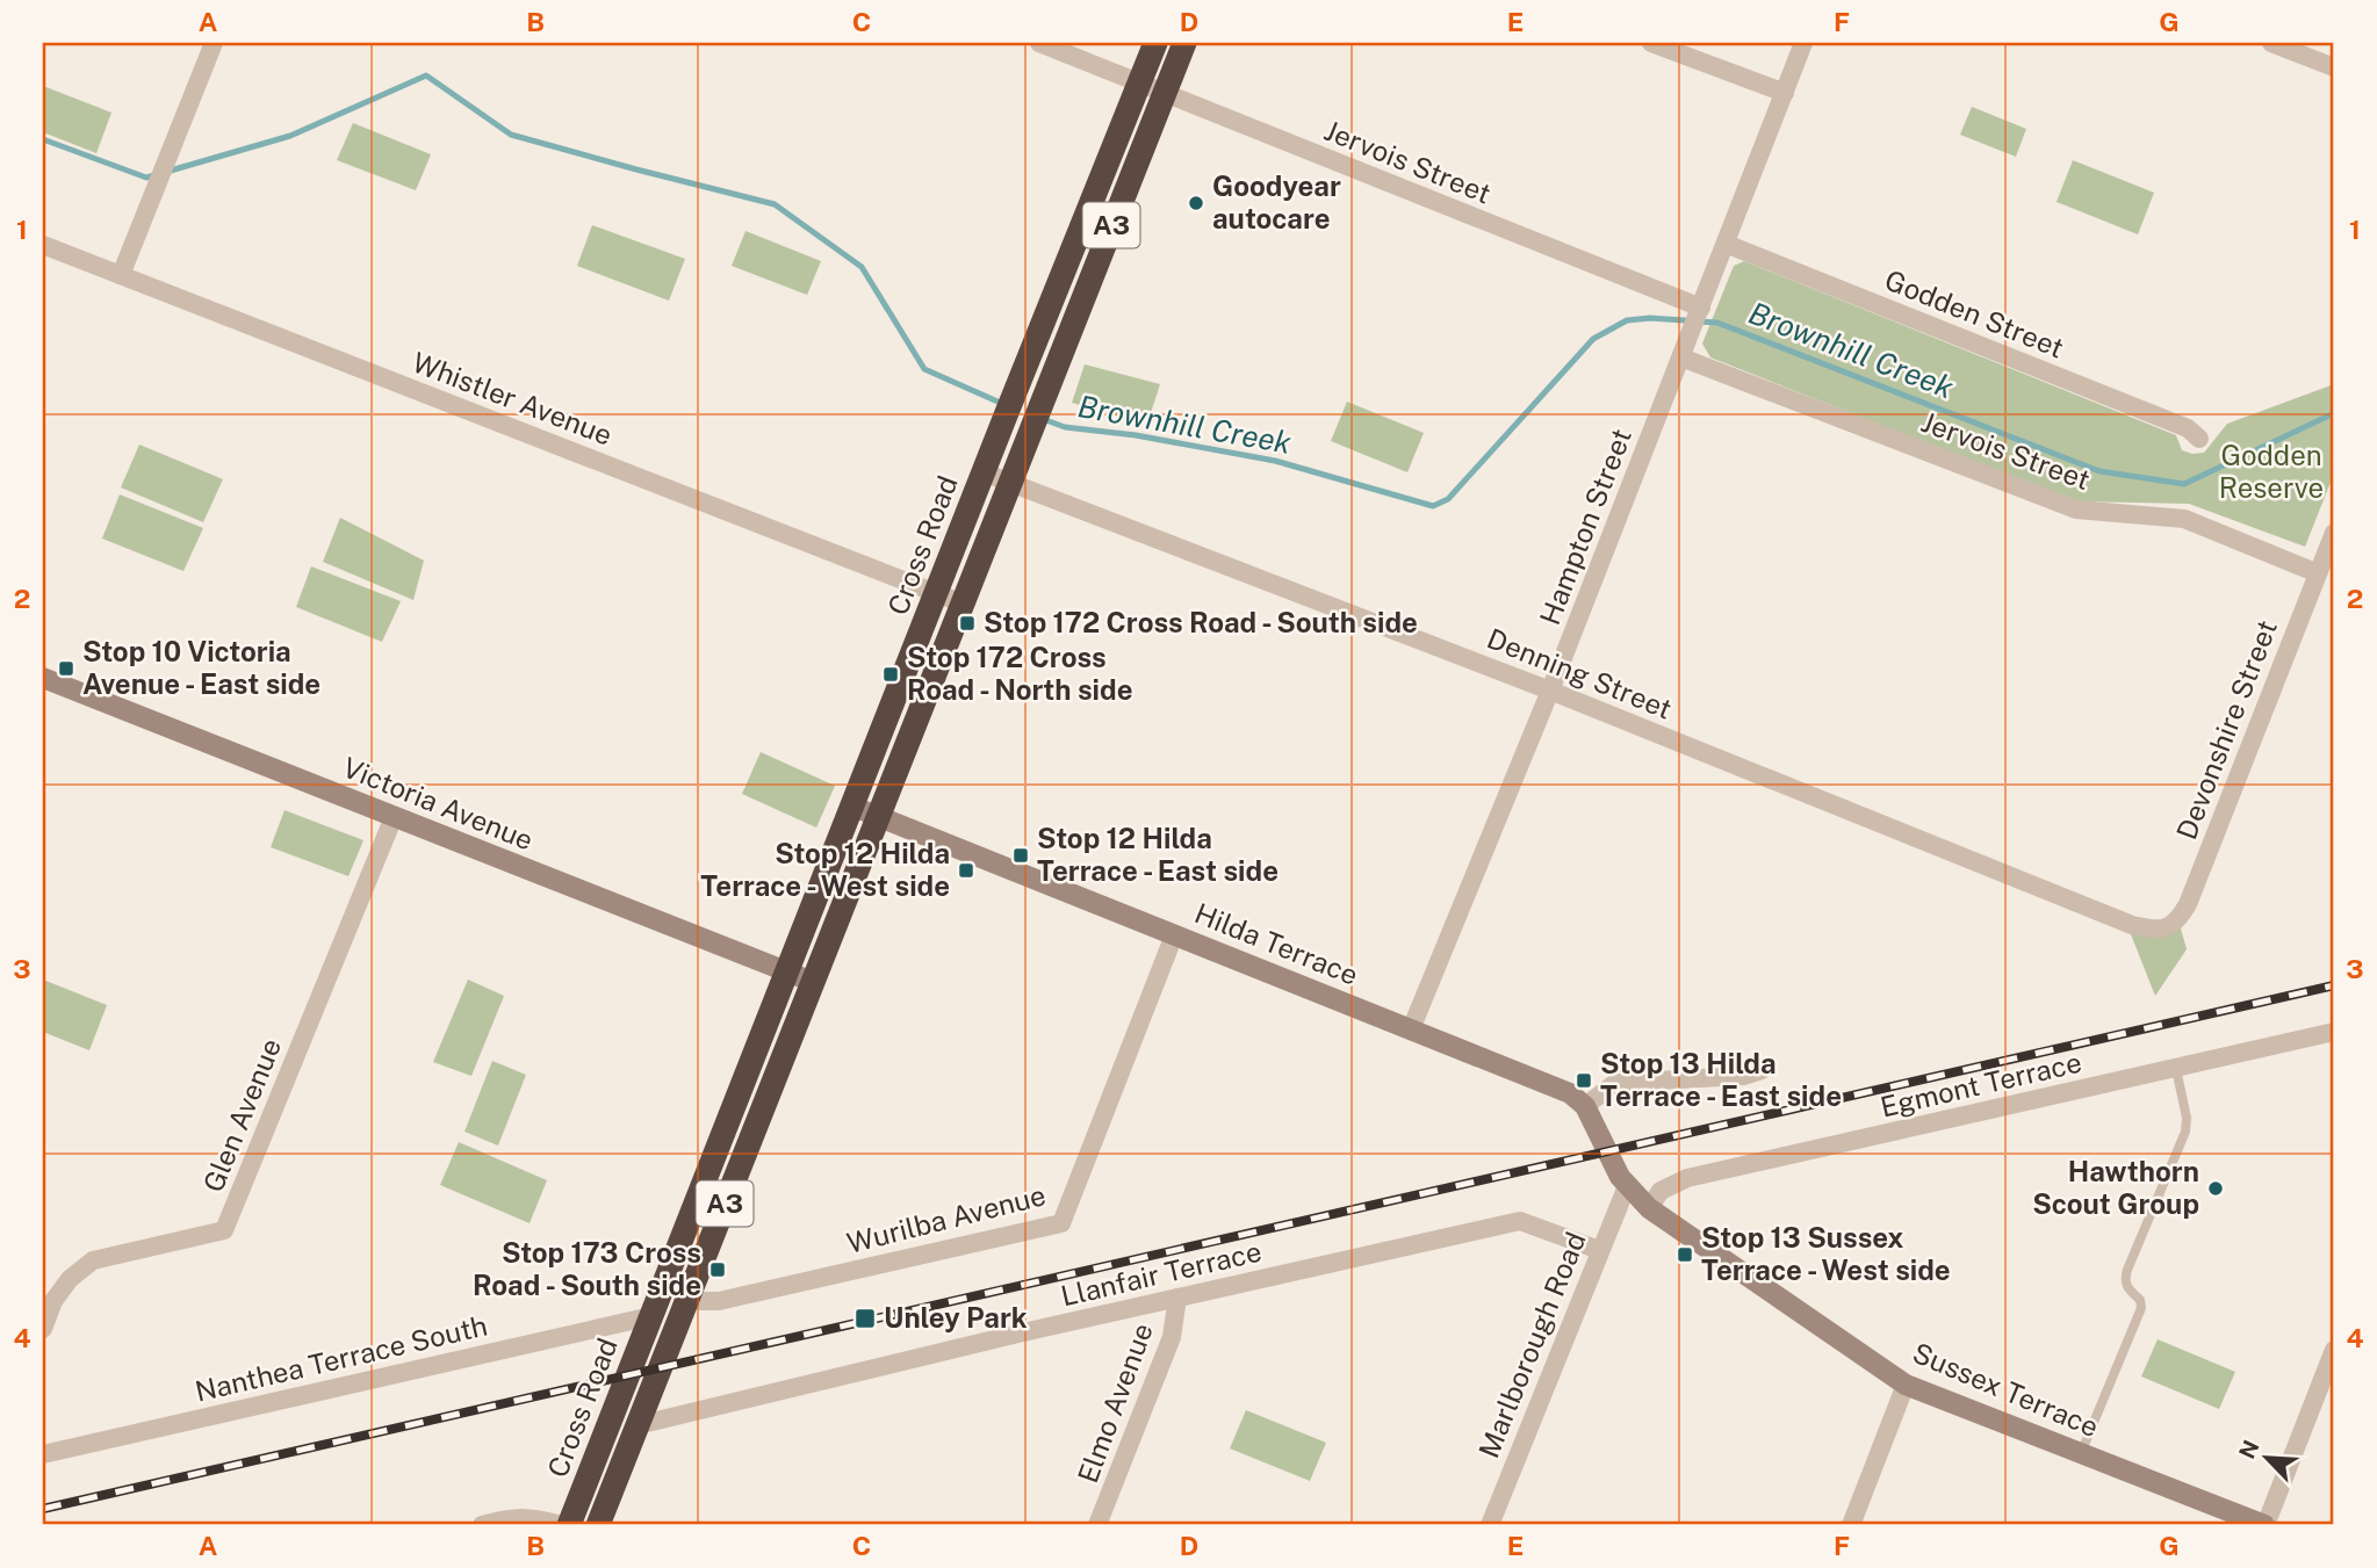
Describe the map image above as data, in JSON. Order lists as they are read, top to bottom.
{
  "streets": {
    "highway": ["A3", "Cross Road"],
    "street": [
      "Jervois Street",
      "Godden Street",
      "Whistler Avenue",
      "Hampton Street",
      "Denning Street",
      "Devonshire Street",
      "Victoria Avenue",
      "Hilda Terrace",
      "Egmont Terrace",
      "Glen Avenue",
      "Wurilba Avenue",
      "Llanfair Terrace",
      "Marlborough Road",
      "Nanthea Terrace South",
      "Sussex Terrace",
      "Elmo Avenue"
    ]
  },
  "crossings": [
    ["Jervois Street", "Hampton Street"],
    ["Jervois Street", "Cross Road"],
    ["Jervois Street", "Devonshire Street"],
    ["Godden Street", "Hampton Street"],
    ["Whistler Avenue", "Cross Road"],
    ["Hampton Street", "Denning Street"],
    ["Hampton Street", "Hilda Terrace"],
    ["Cross Road", "Denning Street"],
    ["Cross Road", "Victoria Avenue"],
    ["Cross Road", "Hilda Terrace"],
    ["Cross Road", "Wurilba Avenue"],
    ["Cross Road", "Llanfair Terrace"],
    ["Cross Road", "Nanthea Terrace South"],
    ["Denning Street", "Devonshire Street"],
    ["Victoria Avenue", "Glen Avenue"],
    ["Hilda Terrace", "Wurilba Avenue"],
    ["Hilda Terrace", "Marlborough Road"],
    ["Hilda Terrace", "Sussex Terrace"],
    ["Egmont Terrace", "Sussex Terrace"],
    ["Llanfair Terrace", "Marlborough Road"],
    ["Llanfair Terrace", "Elmo Avenue"],
    ["Marlborough Road", "Sussex Terrace"]
  ],
  "water": ["Brownhill Creek"],
  "parks": ["Godden Reserve"],
  "places": {
    "other": ["Goodyear autocare", "Hawthorn Scout Group"],
    "transit": [
      "Stop 172 Cross Road - South side",
      "Stop 10 Victoria Avenue - East side",
      "Stop 172 Cross Road - North side",
      "Stop 12 Hilda Terrace - East side",
      "Stop 12 Hilda Terrace - West side",
      "Stop 13 Hilda Terrace - East side",
      "Stop 13 Sussex Terrace - West side",
      "Stop 173 Cross Road - South side",
      "Unley Park"
    ]
  },
  "north": "top left",
  "grid": {
    "columns": [
      "A",
      "B",
      "C",
      "D",
      "E",
      "F",
      "G"
    ],
    "rows": [
      "1",
      "2",
      "3",
      "4"
    ]
  }
}
